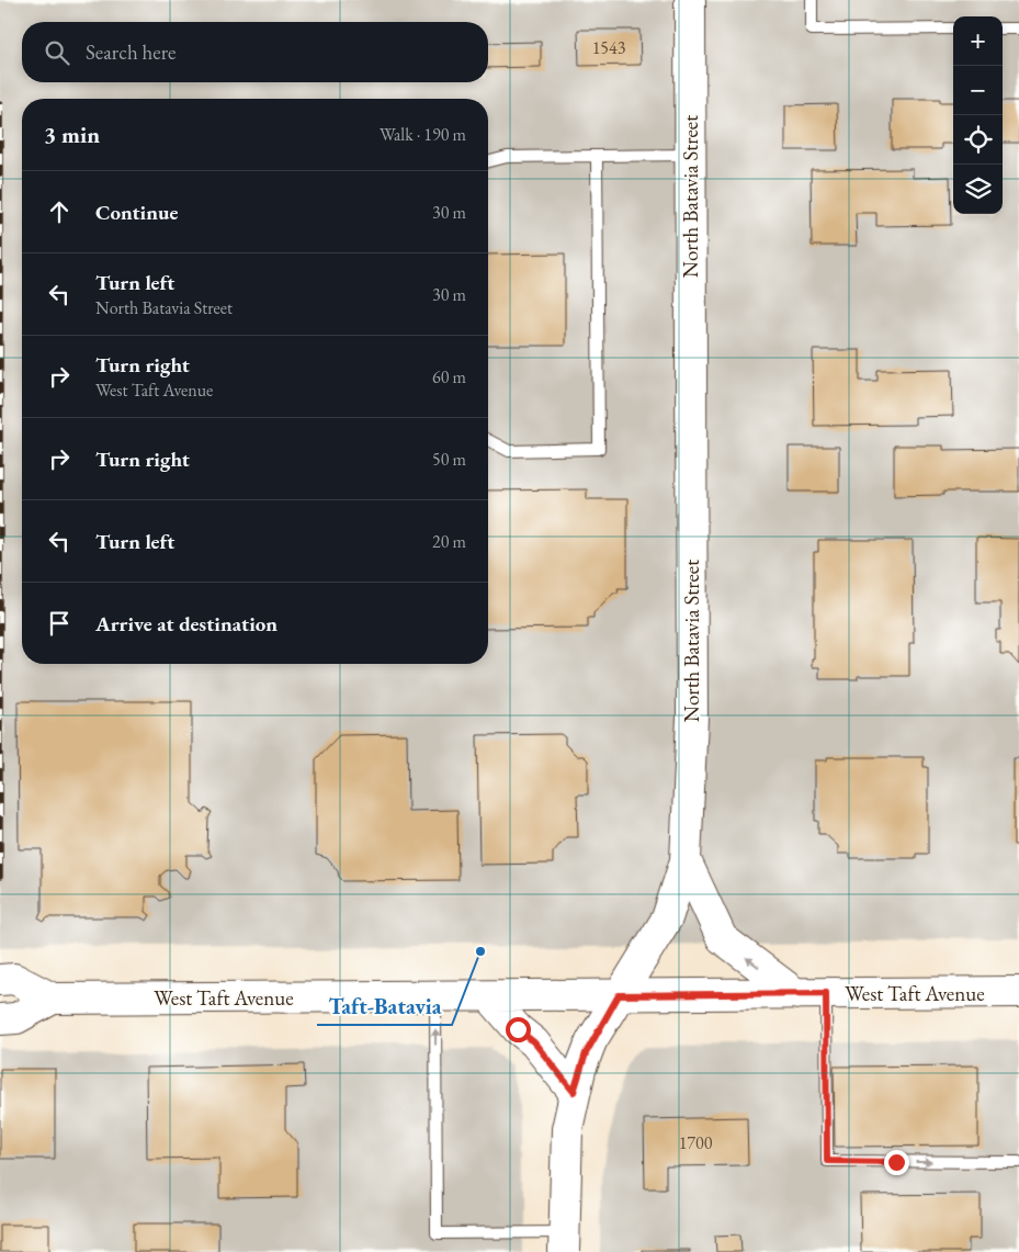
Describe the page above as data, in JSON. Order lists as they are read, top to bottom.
{
  "streets": {
    "main road": ["North Batavia Street", "West Taft Avenue"]
  },
  "crossings": [
    ["North Batavia Street", "West Taft Avenue"]
  ],
  "places": ["Taft-Batavia"],
  "house_numbers": ["1543", "1700"],
  "page": {
    "map_buttons": ["+", "−"],
    "search": "Search here",
    "heading": ["3 min", "Walk · 190 m"],
    "list": [
      ["Continue", "30 m"],
      ["Turn left", "North Batavia Street", "30 m"],
      ["Turn right", "West Taft Avenue", "60 m"],
      ["Turn right", "50 m"],
      ["Turn left", "20 m"],
      "Arrive at destination"
    ]
  }
}
